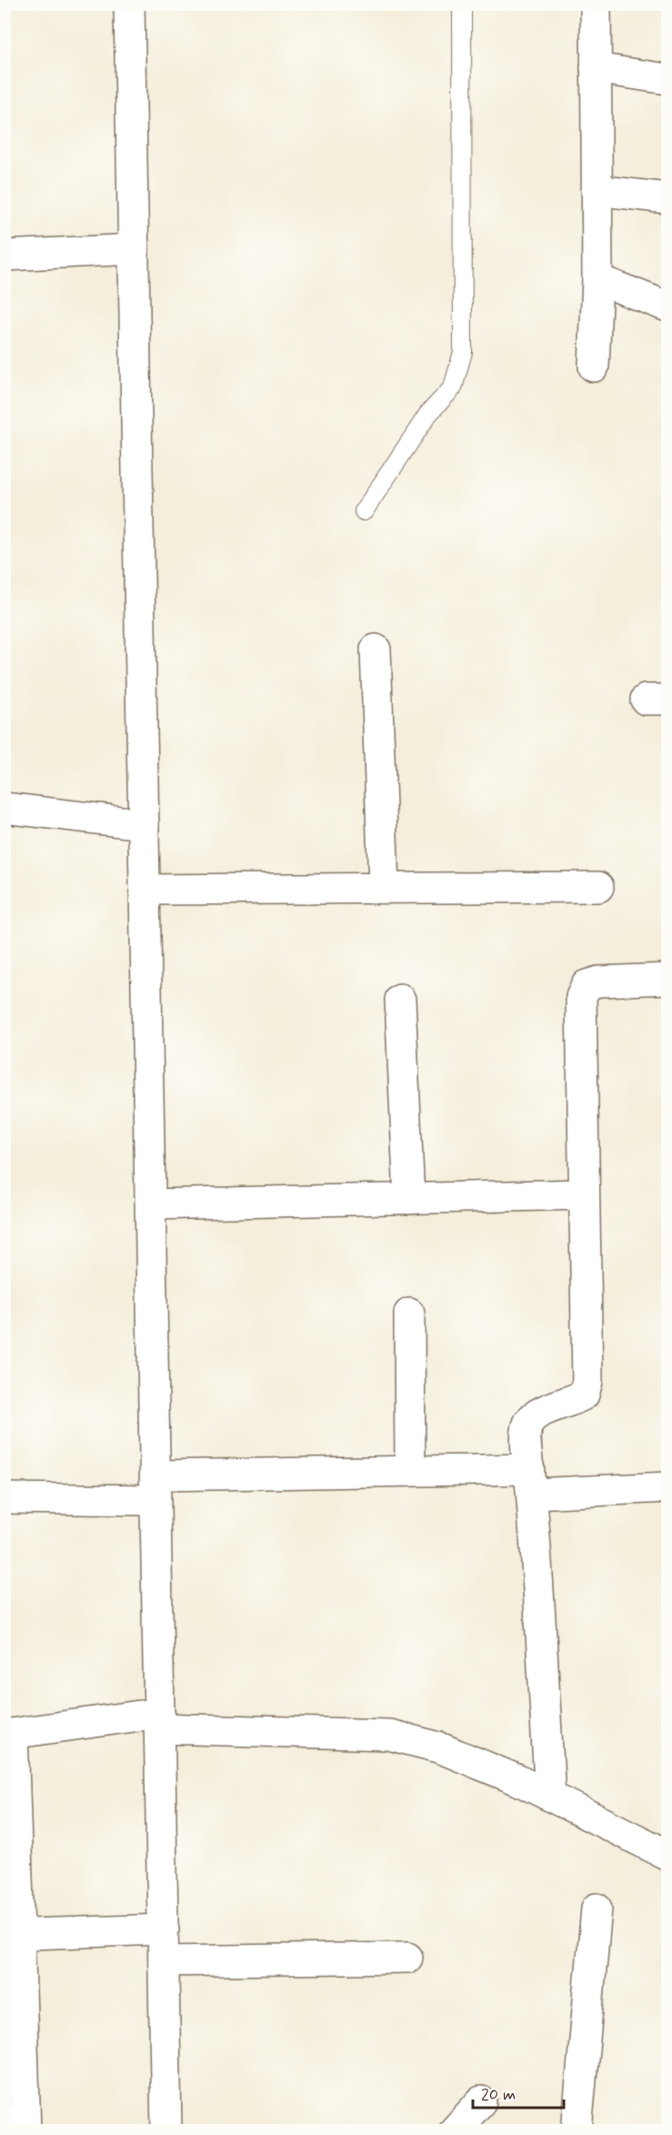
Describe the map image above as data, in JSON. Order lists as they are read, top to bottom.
{
  "scale_bar": "20 m"
}
